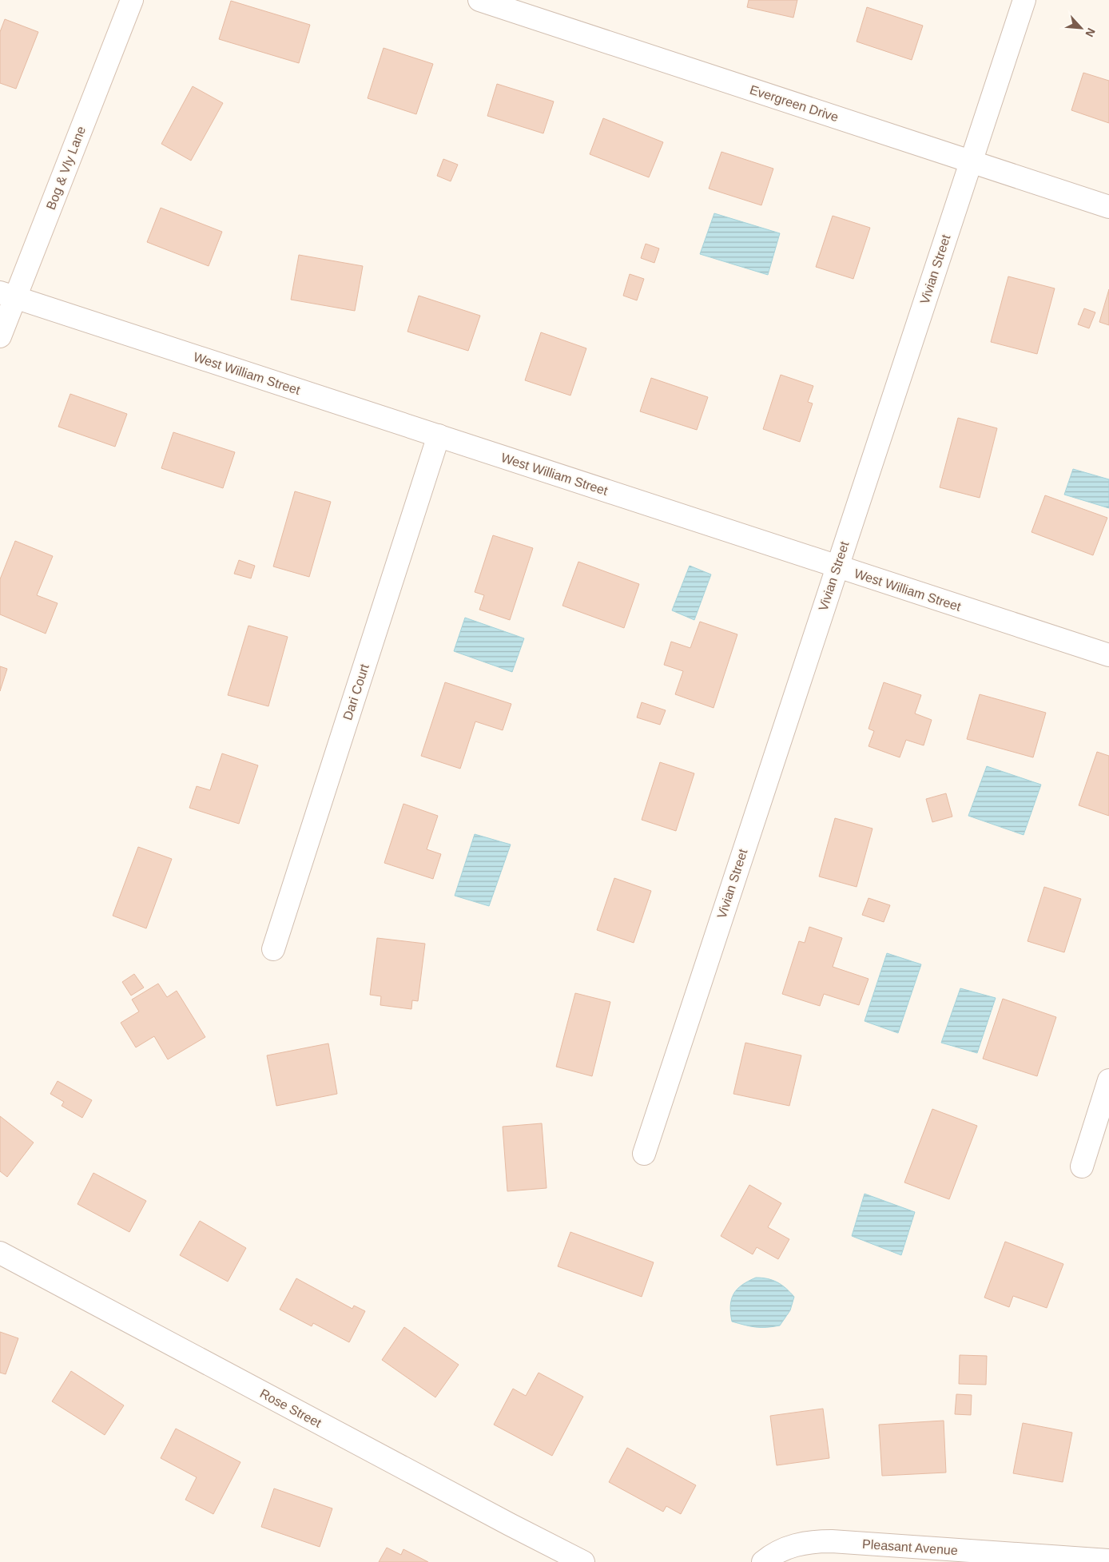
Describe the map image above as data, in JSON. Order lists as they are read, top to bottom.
{
  "streets": {
    "street": [
      "Evergreen Drive",
      "Bog & Vly Lane",
      "Vivian Street",
      "West William Street",
      "Dari Court",
      "Rose Street",
      "Pleasant Avenue"
    ]
  },
  "crossings": [
    ["Evergreen Drive", "Vivian Street"],
    ["Bog & Vly Lane", "West William Street"],
    ["Vivian Street", "West William Street"],
    ["West William Street", "Dari Court"]
  ],
  "north": "bottom right"
}
